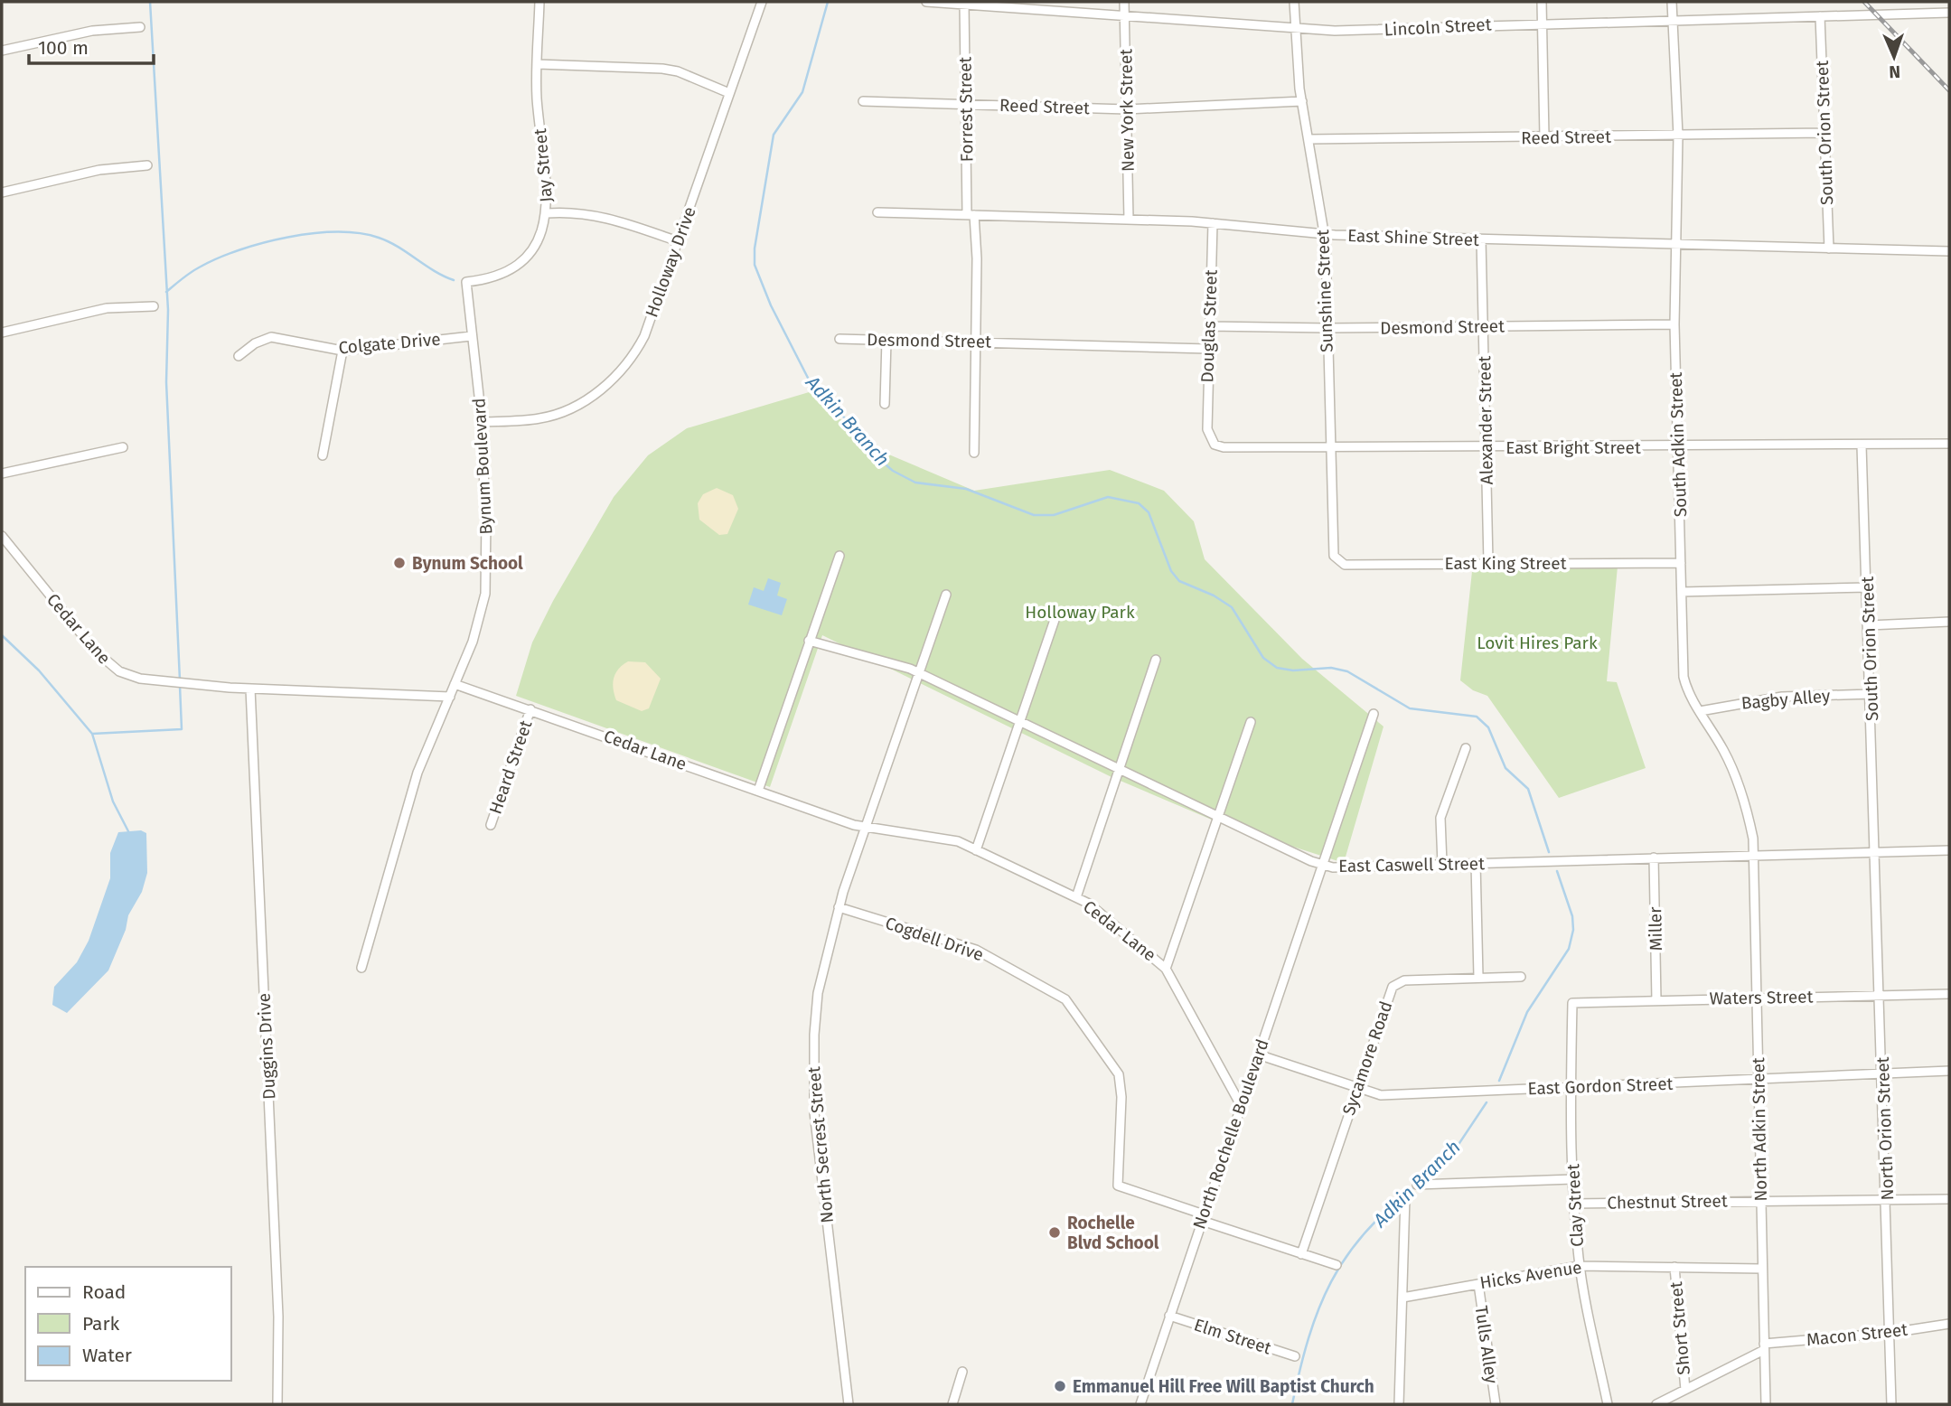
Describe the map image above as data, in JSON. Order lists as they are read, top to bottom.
{
  "streets": {
    "street": [
      "Lincoln Street",
      "Reed Street",
      "Forrest Street",
      "New York Street",
      "South Orion Street",
      "Jay Street",
      "East Shine Street",
      "Holloway Drive",
      "Sunshine Street",
      "Douglas Street",
      "Desmond Street",
      "Colgate Drive",
      "Alexander Street",
      "South Adkin Street",
      "East Bright Street",
      "Bynum Boulevard",
      "East King Street",
      "Cedar Lane",
      "Bagby Alley",
      "Heard Street",
      "East Caswell Street",
      "Miller",
      "Cogdell Drive",
      "Waters Street",
      "Duggins Drive",
      "Sycamore Road",
      "East Gordon Street",
      "North Orion Street",
      "North Adkin Street",
      "North Rochelle Boulevard",
      "North Secrest Street",
      "Chestnut Street",
      "Clay Street",
      "Hicks Avenue",
      "Short Street",
      "Macon Street",
      "Elm Street",
      "Tulls Alley"
    ]
  },
  "crossings": [
    ["Lincoln Street", "Forrest Street"],
    ["Lincoln Street", "New York Street"],
    ["Lincoln Street", "South Orion Street"],
    ["Lincoln Street", "Sunshine Street"],
    ["Lincoln Street", "South Adkin Street"],
    ["Reed Street", "Forrest Street"],
    ["Reed Street", "New York Street"],
    ["Reed Street", "South Orion Street"],
    ["Reed Street", "Sunshine Street"],
    ["Reed Street", "South Adkin Street"],
    ["Forrest Street", "East Shine Street"],
    ["Forrest Street", "Desmond Street"],
    ["New York Street", "East Shine Street"],
    ["South Orion Street", "East Shine Street"],
    ["South Orion Street", "East Bright Street"],
    ["South Orion Street", "Bagby Alley"],
    ["South Orion Street", "East Caswell Street"],
    ["South Orion Street", "North Orion Street"],
    ["Jay Street", "Bynum Boulevard"],
    ["East Shine Street", "Sunshine Street"],
    ["East Shine Street", "Douglas Street"],
    ["East Shine Street", "Alexander Street"],
    ["East Shine Street", "South Adkin Street"],
    ["Holloway Drive", "Bynum Boulevard"],
    ["Sunshine Street", "Desmond Street"],
    ["Sunshine Street", "East Bright Street"],
    ["Sunshine Street", "East King Street"],
    ["Douglas Street", "Desmond Street"],
    ["Douglas Street", "East Bright Street"],
    ["Desmond Street", "Alexander Street"],
    ["Desmond Street", "South Adkin Street"],
    ["Colgate Drive", "Bynum Boulevard"],
    ["Alexander Street", "East Bright Street"],
    ["Alexander Street", "East King Street"],
    ["South Adkin Street", "East Bright Street"],
    ["South Adkin Street", "East King Street"],
    ["South Adkin Street", "Bagby Alley"],
    ["South Adkin Street", "East Caswell Street"],
    ["South Adkin Street", "North Adkin Street"],
    ["Bynum Boulevard", "Cedar Lane"],
    ["Cedar Lane", "Heard Street"],
    ["Cedar Lane", "Duggins Drive"],
    ["Cedar Lane", "North Rochelle Boulevard"],
    ["Cedar Lane", "North Secrest Street"],
    ["East Caswell Street", "Miller"],
    ["East Caswell Street", "North Orion Street"],
    ["East Caswell Street", "North Adkin Street"],
    ["East Caswell Street", "North Rochelle Boulevard"],
    ["East Caswell Street", "North Secrest Street"],
    ["Miller", "Waters Street"],
    ["Cogdell Drive", "North Rochelle Boulevard"],
    ["Cogdell Drive", "North Secrest Street"],
    ["Waters Street", "North Orion Street"],
    ["Waters Street", "North Adkin Street"],
    ["Waters Street", "Clay Street"],
    ["Sycamore Road", "East Gordon Street"],
    ["East Gordon Street", "North Orion Street"],
    ["East Gordon Street", "North Adkin Street"],
    ["East Gordon Street", "North Rochelle Boulevard"],
    ["East Gordon Street", "Clay Street"],
    ["North Orion Street", "Chestnut Street"],
    ["North Orion Street", "Macon Street"],
    ["North Adkin Street", "Chestnut Street"],
    ["North Adkin Street", "Hicks Avenue"],
    ["North Adkin Street", "Macon Street"],
    ["North Rochelle Boulevard", "Elm Street"],
    ["Chestnut Street", "Clay Street"],
    ["Clay Street", "Hicks Avenue"],
    ["Hicks Avenue", "Short Street"],
    ["Hicks Avenue", "Tulls Alley"],
    ["Short Street", "Macon Street"]
  ],
  "water": ["Adkin Branch"],
  "parks": ["Holloway Park", "Lovit Hires Park"],
  "places": ["Bynum School", "Rochelle Blvd School", "Emmanuel Hill Free Will Baptist Church"],
  "legend": ["Road", "Park", "Water"],
  "scale_bar": "100 m",
  "north": "bottom"
}
